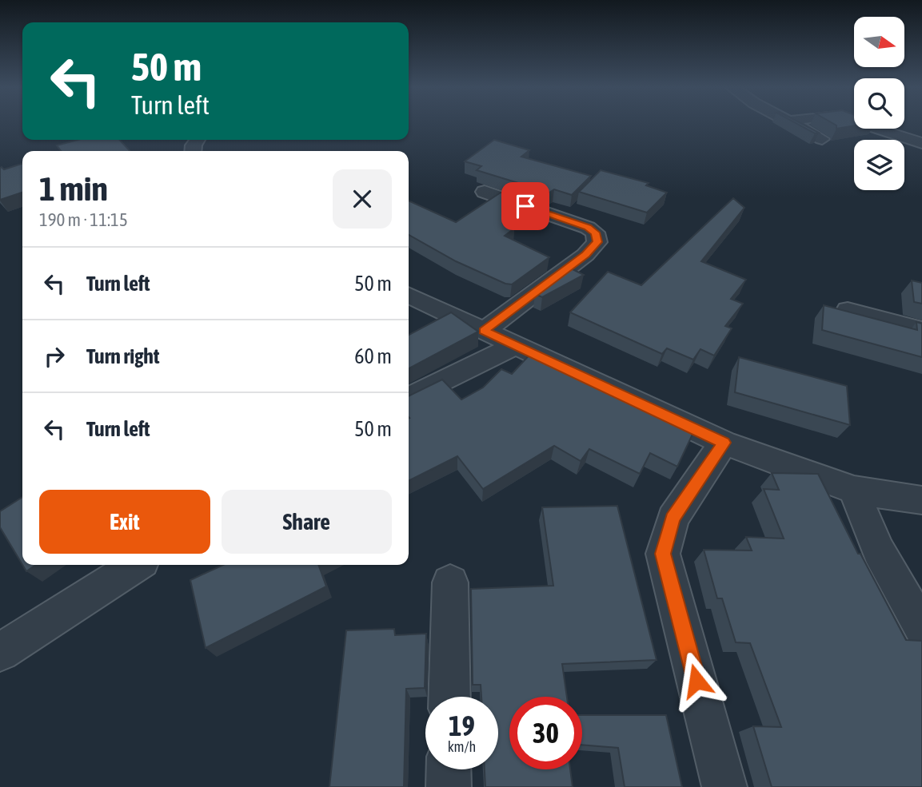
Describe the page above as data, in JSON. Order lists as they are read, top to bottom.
{
  "north": "right",
  "page": {
    "turn": ["50 m", "Turn left"],
    "heading": ["1 min", "190 m · 11:15"],
    "list": [
      {
        "name": "Turn left",
        "value": "50 m"
      },
      {
        "name": "Turn right",
        "value": "60 m"
      },
      {
        "name": "Turn left",
        "value": "50 m"
      }
    ],
    "buttons": ["Exit", "Share"],
    "speed": "19 km/h",
    "limit": "30"
  }
}
